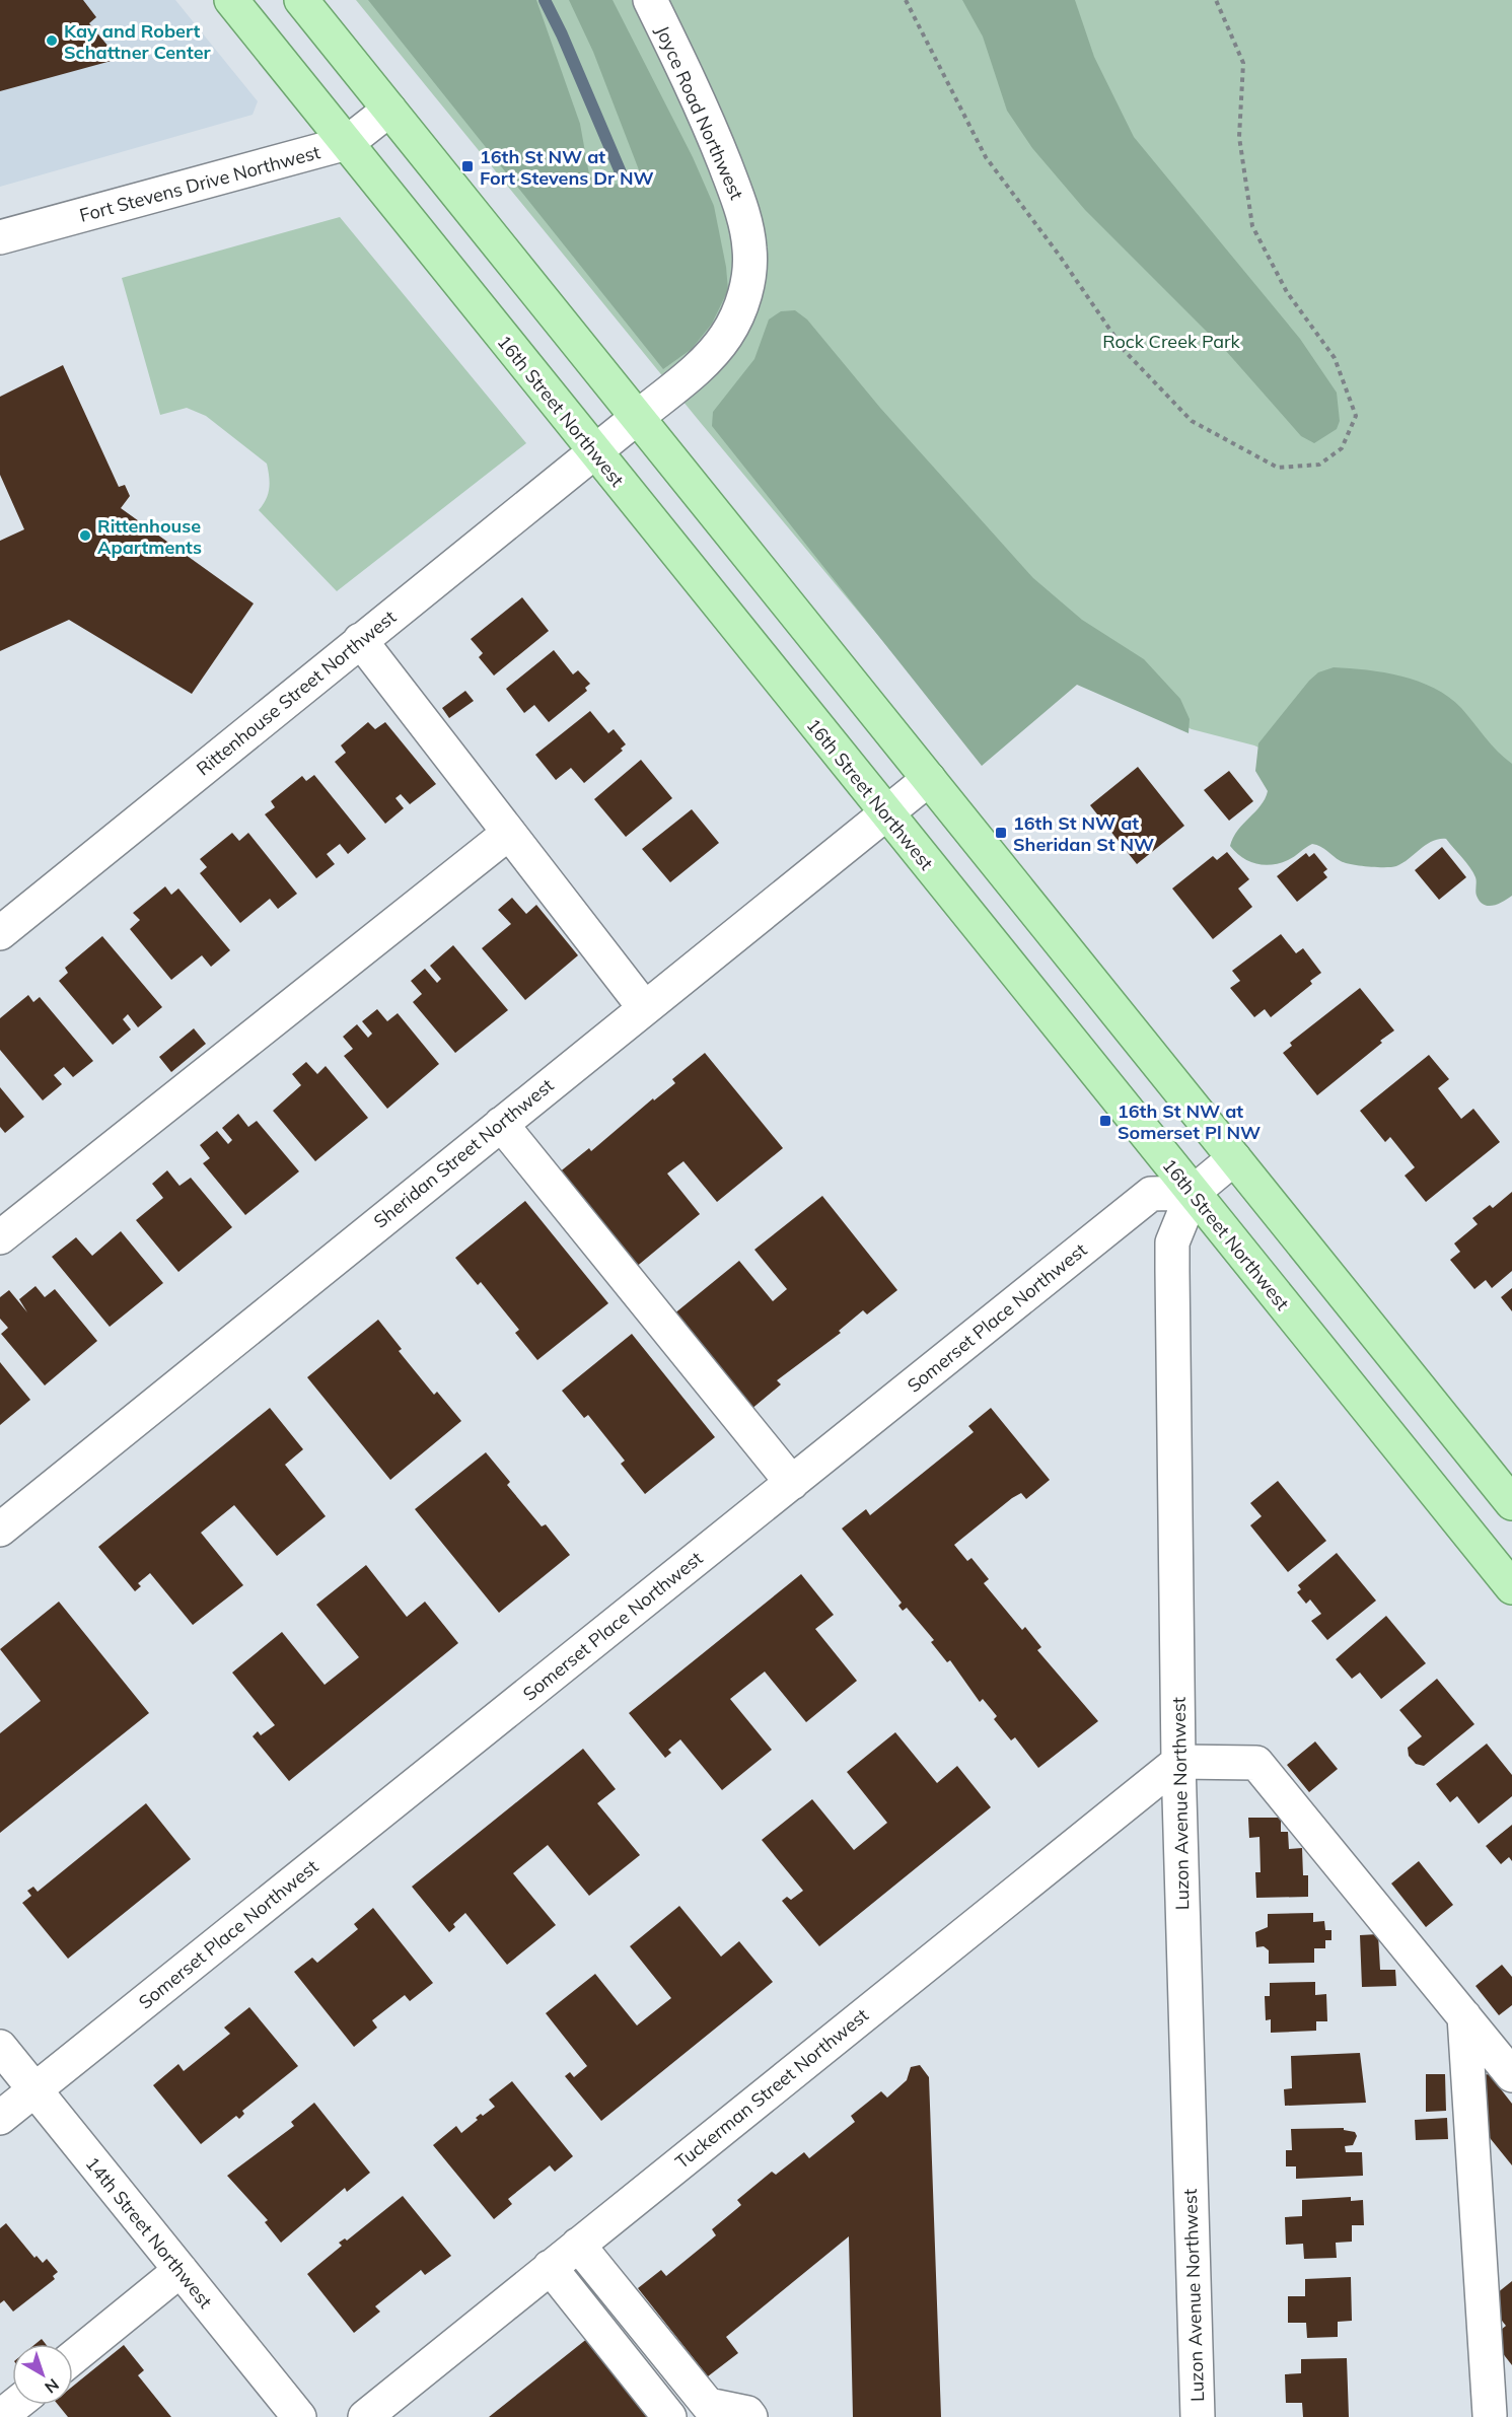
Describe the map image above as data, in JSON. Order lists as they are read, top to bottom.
{
  "streets": {
    "main road": ["16th Street Northwest"],
    "street": [
      "Joyce Road Northwest",
      "Fort Stevens Drive Northwest",
      "Rittenhouse Street Northwest",
      "Sheridan Street Northwest",
      "Somerset Place Northwest",
      "Luzon Avenue Northwest",
      "Tuckerman Street Northwest",
      "14th Street Northwest"
    ]
  },
  "crossings": [
    ["Joyce Road Northwest", "16th Street Northwest"],
    ["Joyce Road Northwest", "Rittenhouse Street Northwest"],
    ["Fort Stevens Drive Northwest", "16th Street Northwest"],
    ["16th Street Northwest", "Rittenhouse Street Northwest"],
    ["16th Street Northwest", "Sheridan Street Northwest"],
    ["16th Street Northwest", "Somerset Place Northwest"],
    ["16th Street Northwest", "Luzon Avenue Northwest"],
    ["Somerset Place Northwest", "Luzon Avenue Northwest"],
    ["Somerset Place Northwest", "14th Street Northwest"],
    ["Luzon Avenue Northwest", "Tuckerman Street Northwest"]
  ],
  "parks": ["Rock Creek Park"],
  "places": {
    "other": ["Kay and Robert Schattner Center", "Rittenhouse Apartments"],
    "transit": ["16th St NW at Fort Stevens Dr NW", "16th St NW at Sheridan St NW", "16th St NW at Somerset Pl NW"]
  },
  "north": "bottom right"
}
